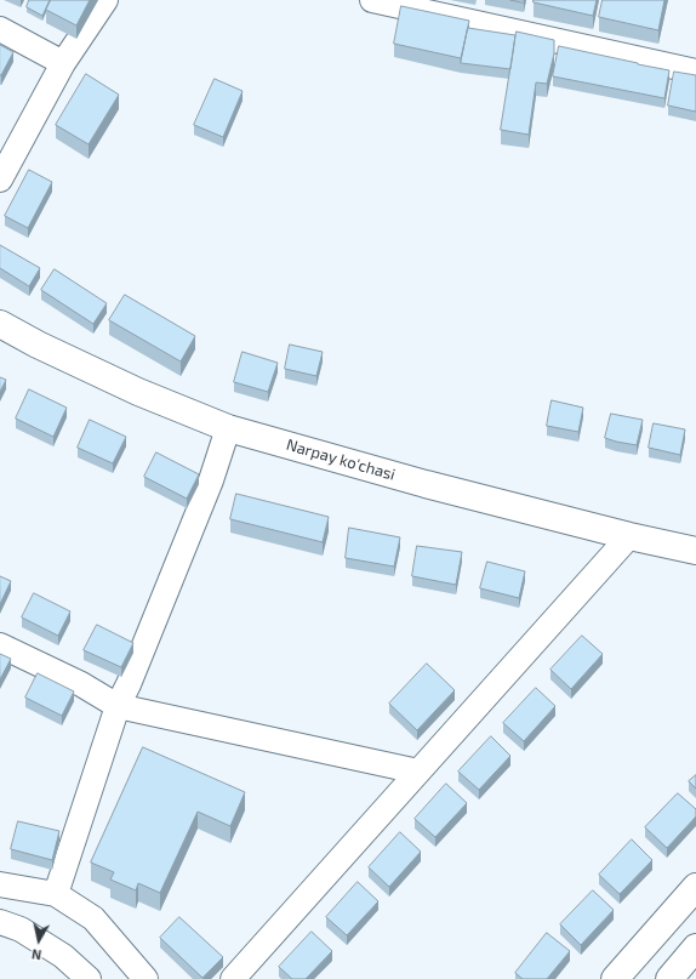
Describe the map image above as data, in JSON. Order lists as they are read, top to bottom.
{
  "streets": {
    "main road": ["Narpay ko'chasi"]
  },
  "north": "bottom"
}
